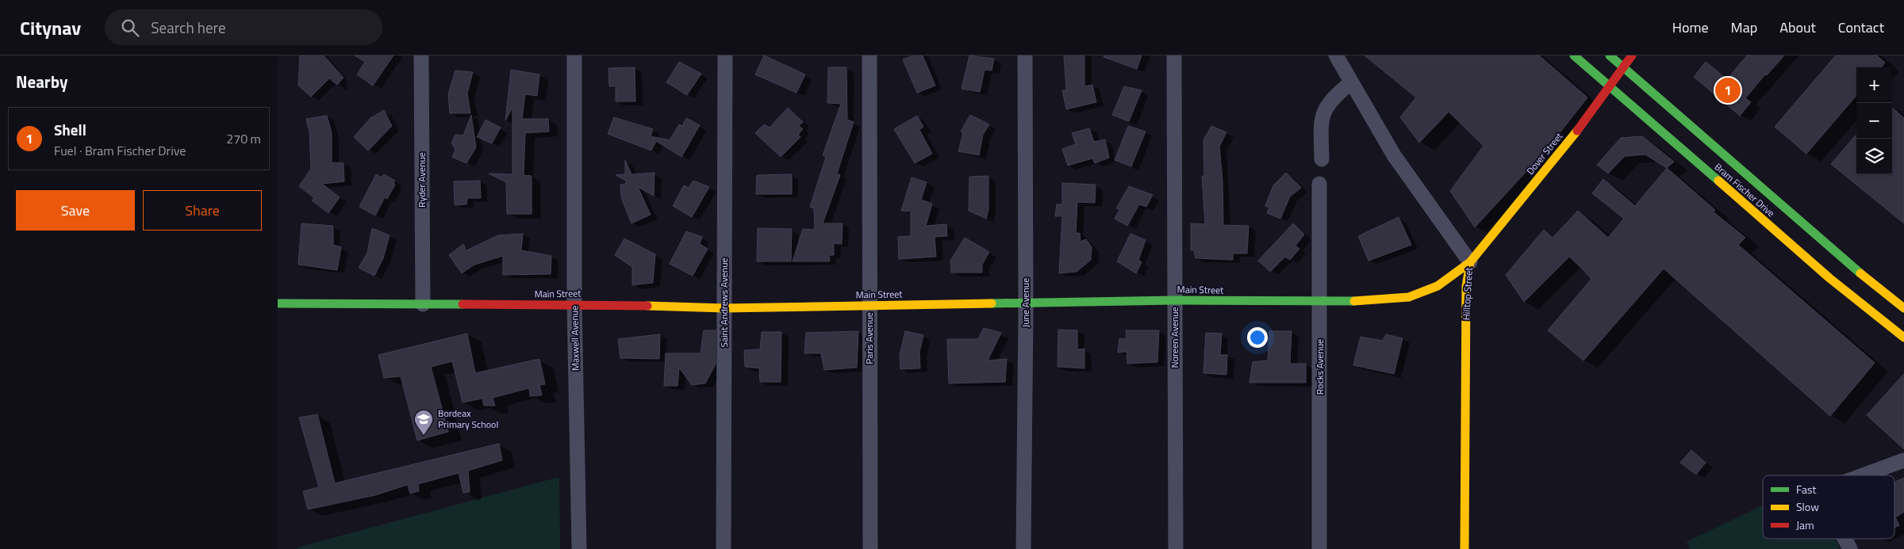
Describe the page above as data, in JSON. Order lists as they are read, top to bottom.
{
  "streets": {
    "street": [
      "Dover Street",
      "Ryder Avenue",
      "Bram Fischer Drive",
      "Main Street",
      "Hilltop Street",
      "Saint Andrews Avenue",
      "June Avenue",
      "Noreen Avenue",
      "Maxwell Avenue",
      "Paris Avenue",
      "Rocks Avenue"
    ]
  },
  "crossings": [
    ["Dover Street", "Bram Fischer Drive"],
    ["Dover Street", "Main Street"],
    ["Dover Street", "Hilltop Street"],
    ["Ryder Avenue", "Main Street"],
    ["Main Street", "Hilltop Street"],
    ["Main Street", "Saint Andrews Avenue"],
    ["Main Street", "June Avenue"],
    ["Main Street", "Noreen Avenue"],
    ["Main Street", "Maxwell Avenue"],
    ["Main Street", "Paris Avenue"],
    ["Main Street", "Rocks Avenue"]
  ],
  "places": {
    "school or university": ["Bordeax Primary School"]
  },
  "legend": ["Fast", "Slow", "Jam"],
  "page": {
    "header": "Citynav",
    "search": "Search here",
    "nav": [
      "Home",
      "Map",
      "About",
      "Contact"
    ],
    "heading": "Nearby",
    "map_buttons": ["+", "−"],
    "pins": "1",
    "list": [
      {
        "mark": "1",
        "name": "Shell",
        "note": "Fuel · Bram Fischer Drive",
        "value": "270 m"
      }
    ],
    "buttons": ["Save", "Share"]
  }
}
